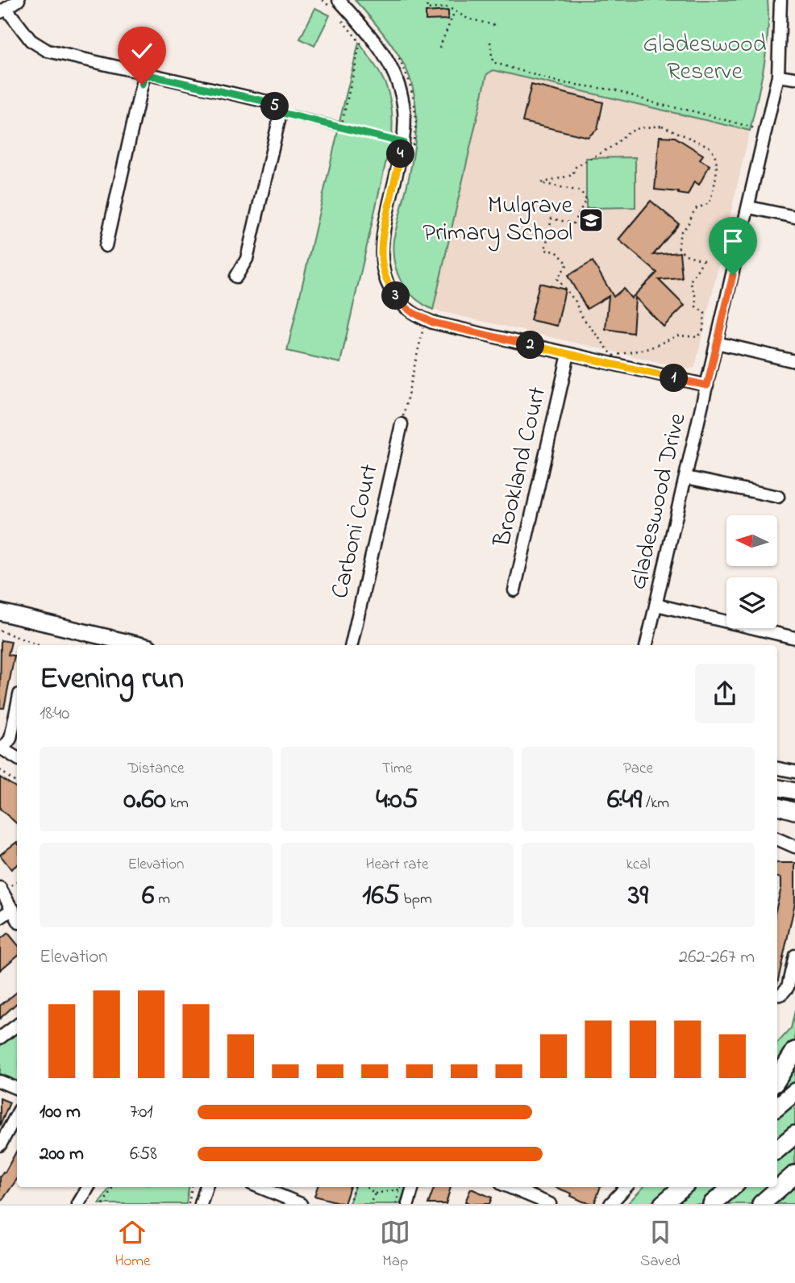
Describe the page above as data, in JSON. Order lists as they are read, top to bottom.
{
  "streets": {
    "street": ["Brookland Court", "Gladeswood Drive", "Carboni Court"]
  },
  "parks": ["Gladeswood Reserve"],
  "places": {
    "school or university": ["Mulgrave Primary School"]
  },
  "north": "left",
  "page": {
    "pins": [
      "5",
      "4",
      "3",
      "2",
      "1"
    ],
    "heading": ["Evening run", "18:40"],
    "stats": [
      ["Distance", "0.60 km"],
      ["Time", "4:05"],
      ["Pace", "6:49 /km"],
      ["Elevation", "6 m"],
      ["Heart rate", "165 bpm"],
      ["kcal", "39"]
    ],
    "chart": ["Elevation", "262–267 m"],
    "list": [
      {
        "name": "100 m",
        "note": "7:01"
      },
      {
        "name": "200 m",
        "note": "6:58"
      }
    ],
    "tabs": ["Home", "Map", "Saved"]
  }
}
